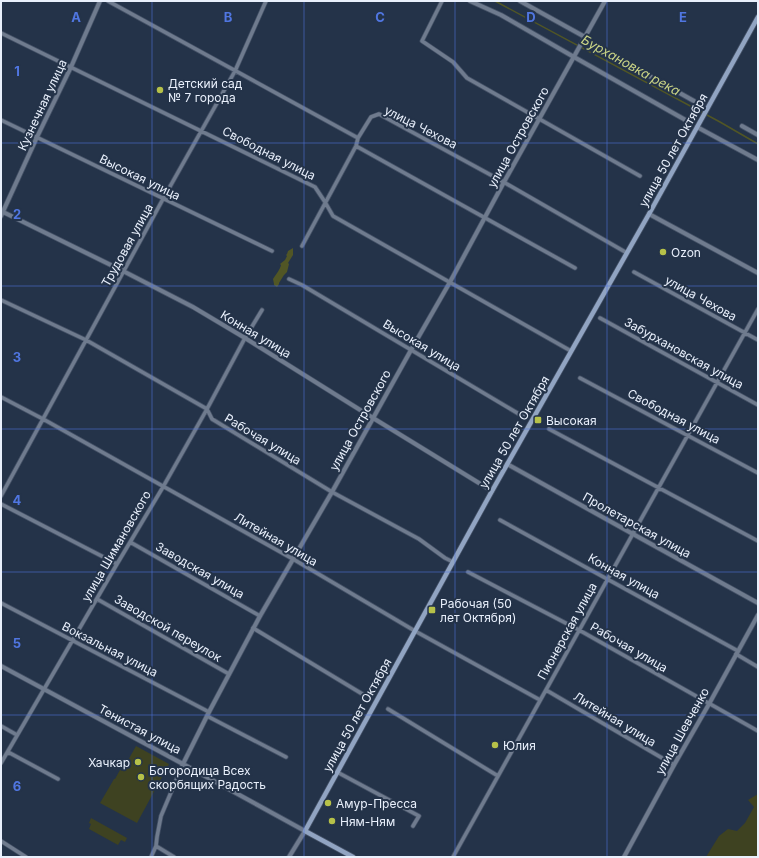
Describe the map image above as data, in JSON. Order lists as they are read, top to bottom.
{
  "streets": {
    "main road": ["улица 50 лет Октября", "Тенистая улица"],
    "street": [
      "Кузнечная улица",
      "улица Чехова",
      "улица Островского",
      "Свободная улица",
      "Высокая улица",
      "Трудовая улица",
      "Конная улица",
      "Забурхановская улица",
      "Рабочая улица",
      "Пролетарская улица",
      "Литейная улица",
      "улица Шимановского",
      "Заводская улица",
      "Заводской переулок",
      "Пионерская улица",
      "Вокзальная улица",
      "улица Шевченко"
    ]
  },
  "crossings": [
    ["Кузнечная улица", "Свободная улица"],
    ["Кузнечная улица", "Высокая улица"],
    ["Кузнечная улица", "Конная улица"],
    ["улица Чехова", "улица Островского"],
    ["улица Чехова", "улица 50 лет Октября"],
    ["улица Чехова", "Свободная улица"],
    ["улица Чехова", "Пионерская улица"],
    ["улица Островского", "Свободная улица"],
    ["улица Островского", "Высокая улица"],
    ["улица Островского", "Конная улица"],
    ["улица Островского", "Рабочая улица"],
    ["улица Островского", "Литейная улица"],
    ["улица Островского", "Заводская улица"],
    ["улица Островского", "Заводской переулок"],
    ["улица Островского", "Вокзальная улица"],
    ["улица Островского", "Тенистая улица"],
    ["улица 50 лет Октября", "Свободная улица"],
    ["улица 50 лет Октября", "Конная улица"],
    ["улица 50 лет Октября", "Рабочая улица"],
    ["улица 50 лет Октября", "Пролетарская улица"],
    ["улица 50 лет Октября", "Литейная улица"],
    ["улица 50 лет Октября", "Тенистая улица"],
    ["Свободная улица", "Трудовая улица"],
    ["Свободная улица", "Пионерская улица"],
    ["Высокая улица", "Трудовая улица"],
    ["Трудовая улица", "Конная улица"],
    ["Трудовая улица", "Рабочая улица"],
    ["Трудовая улица", "Литейная улица"],
    ["Конная улица", "улица Шимановского"],
    ["Конная улица", "Пионерская улица"],
    ["Конная улица", "улица Шевченко"],
    ["Забурхановская улица", "Пионерская улица"],
    ["Рабочая улица", "улица Шимановского"],
    ["Рабочая улица", "Пионерская улица"],
    ["Рабочая улица", "улица Шевченко"],
    ["Пролетарская улица", "Пионерская улица"],
    ["Литейная улица", "улица Шимановского"],
    ["Литейная улица", "Пионерская улица"],
    ["Литейная улица", "улица Шевченко"],
    ["улица Шимановского", "Заводская улица"],
    ["улица Шимановского", "Заводской переулок"],
    ["улица Шимановского", "Вокзальная улица"],
    ["улица Шимановского", "Тенистая улица"]
  ],
  "water": ["Бурхановка река"],
  "places": {
    "other": [
      "Детский сад № 7 города",
      "Ozon",
      "Юлия",
      "Хачкар",
      "Богородица Всех скорбящих Радость",
      "Амур-Пресса",
      "Ням-Ням"
    ],
    "transit": ["Высокая", "Рабочая (50 лет Октября)"]
  },
  "grid": {
    "columns": [
      "A",
      "B",
      "C",
      "D",
      "E"
    ],
    "rows": [
      "1",
      "2",
      "3",
      "4",
      "5",
      "6"
    ]
  }
}
